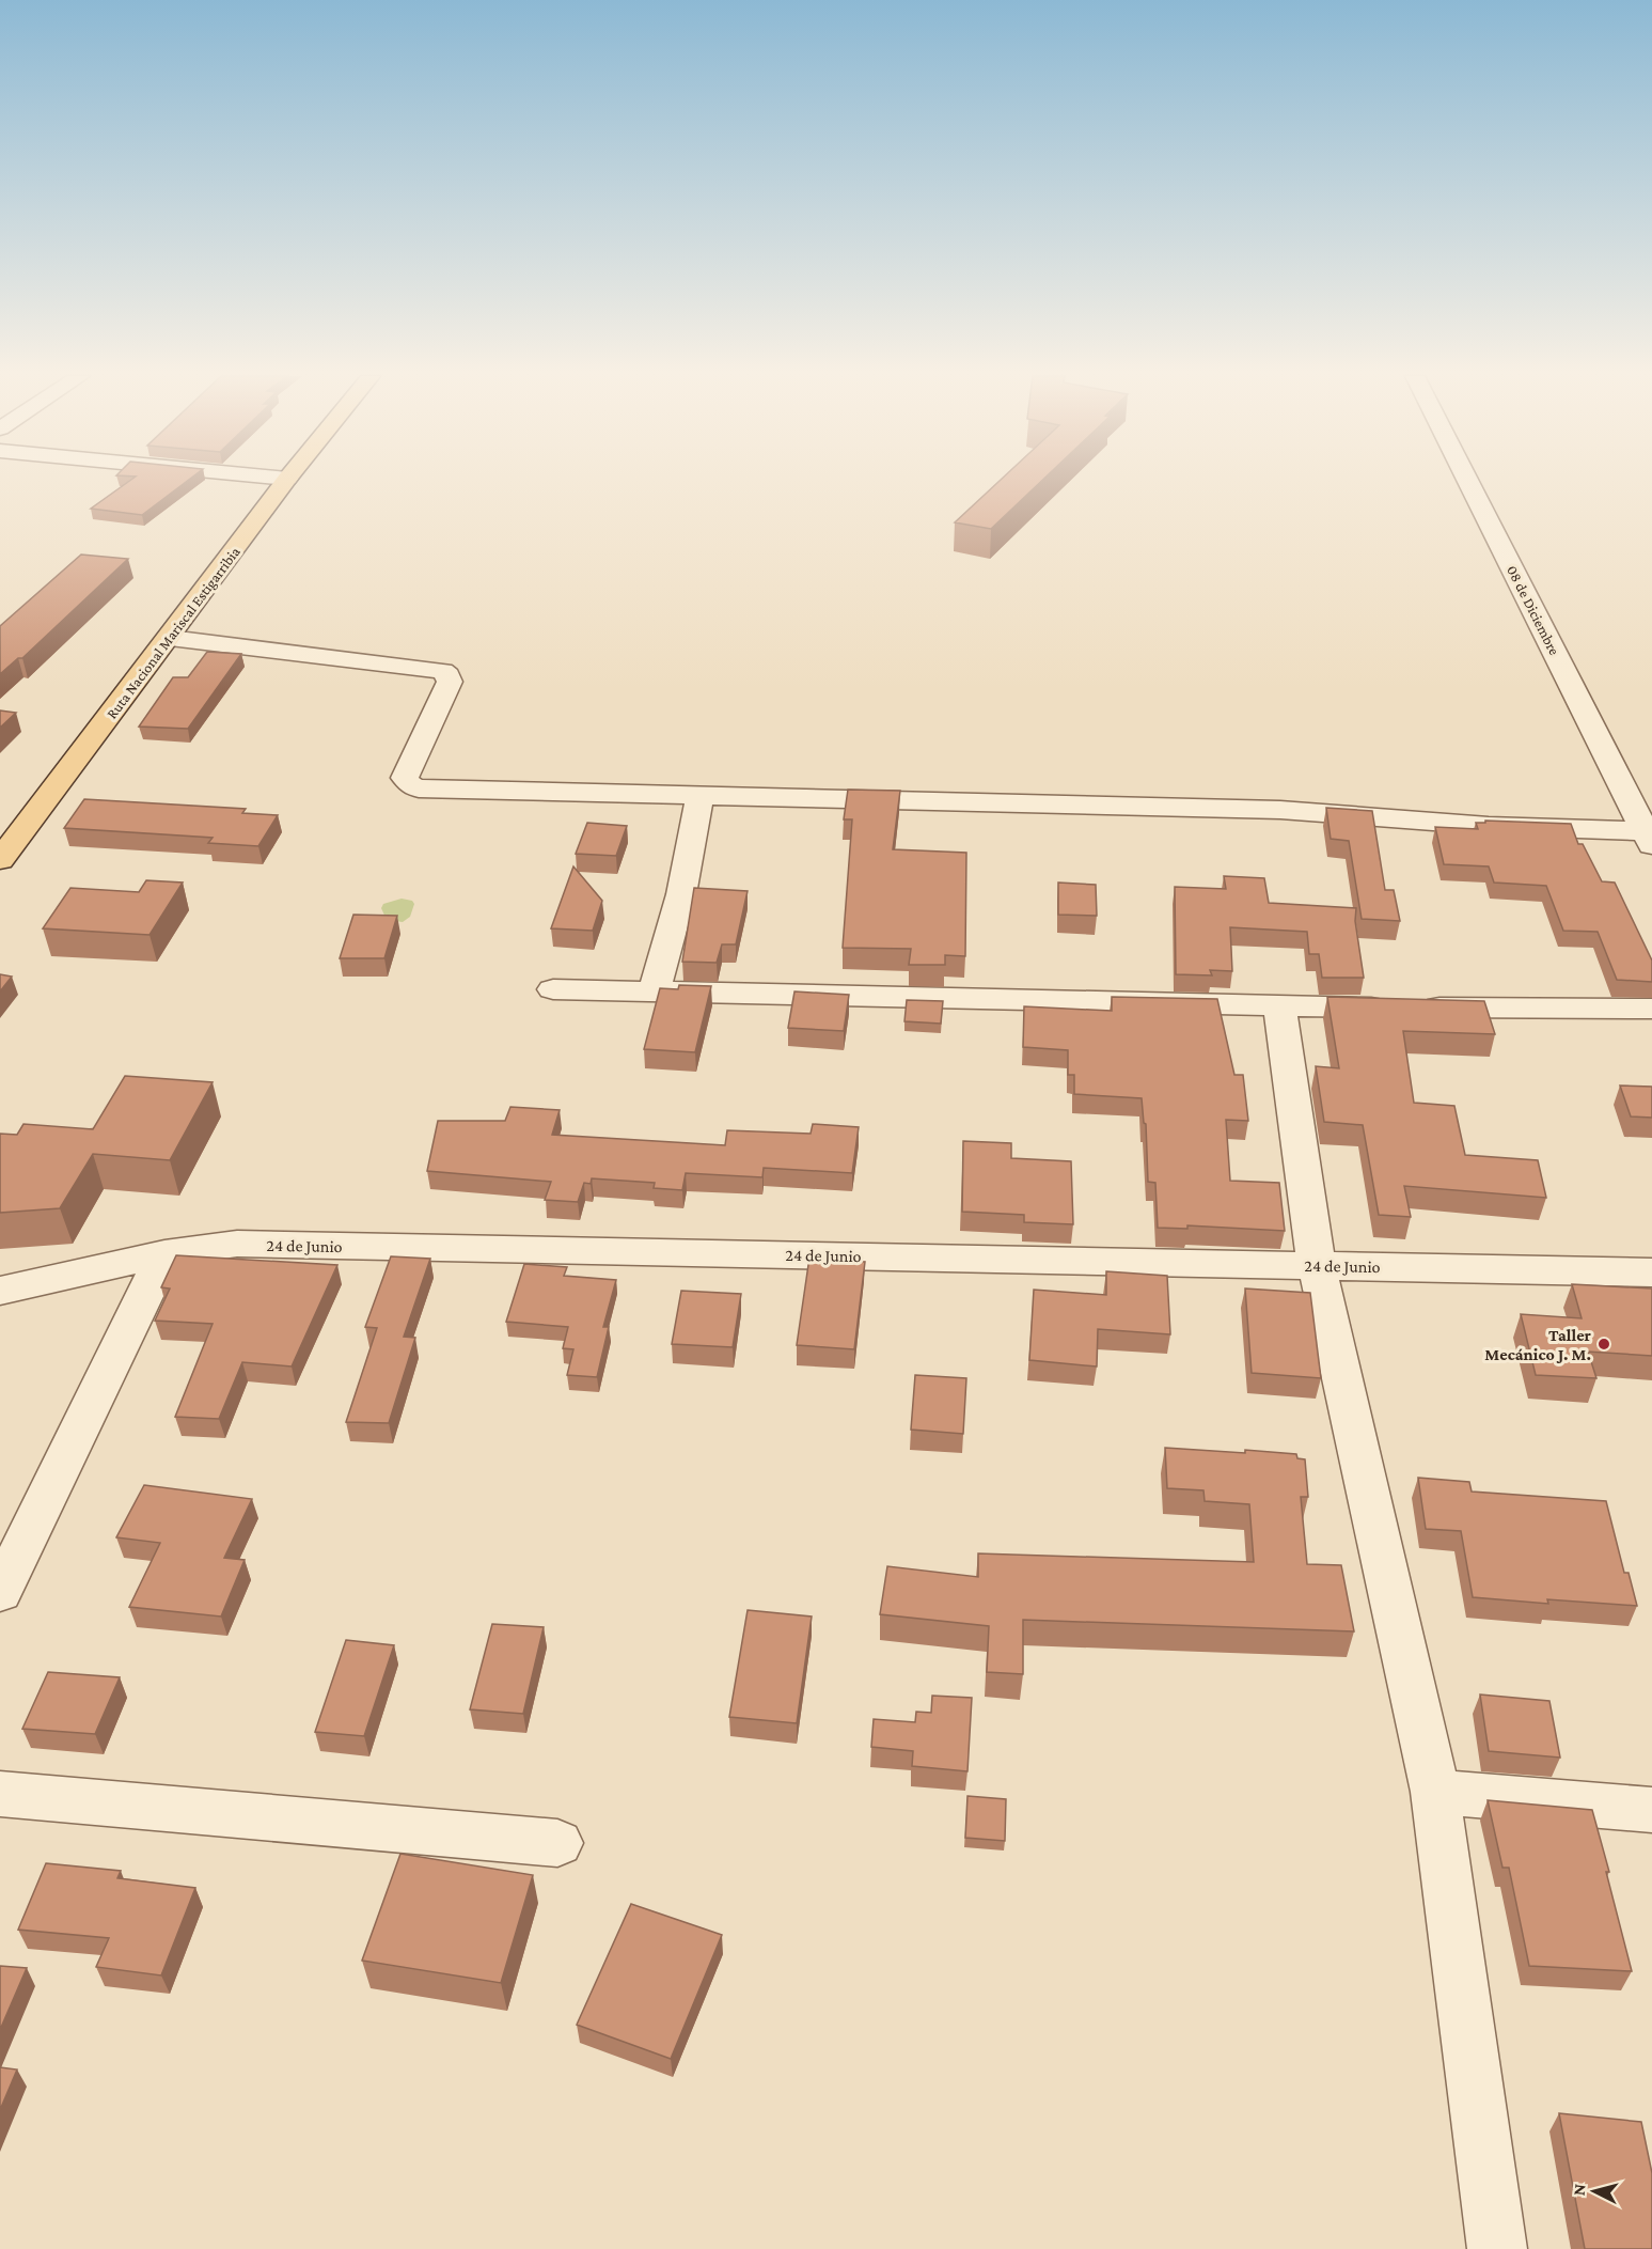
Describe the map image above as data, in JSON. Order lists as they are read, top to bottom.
{
  "streets": {
    "main road": ["Ruta Nacional Mariscal Estigarribia"],
    "street": ["08 de Diciembre", "24 de Junio"]
  },
  "places": ["Taller Mecánico J. M."],
  "north": "left"
}
